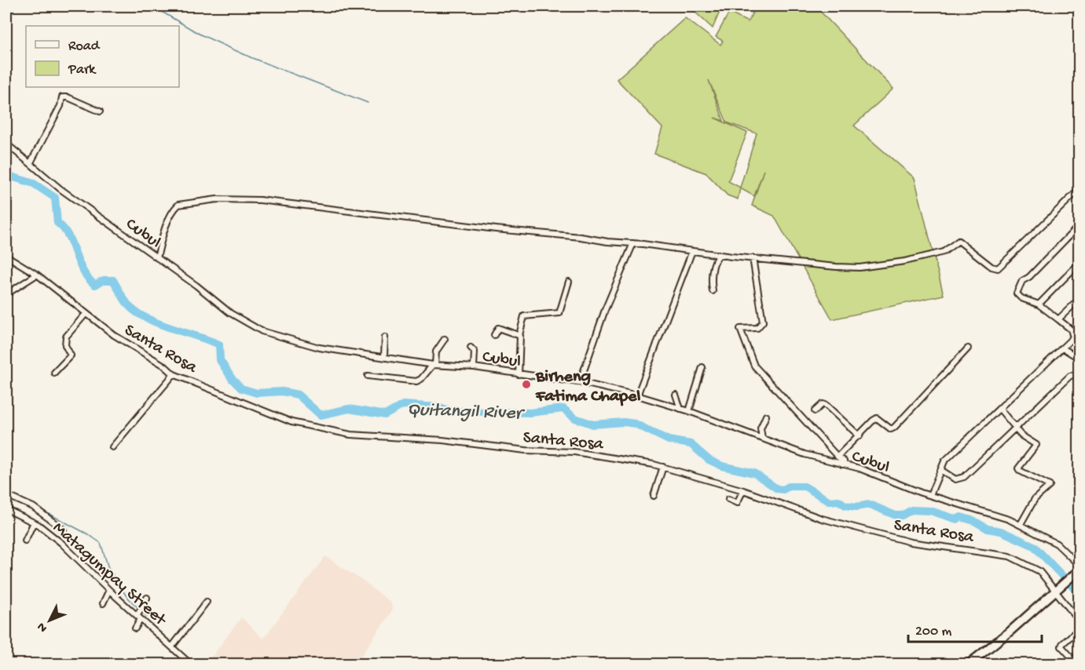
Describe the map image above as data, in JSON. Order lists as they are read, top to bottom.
{
  "streets": {
    "street": ["Cubul", "Santa Rosa", "Matagumpay Street"]
  },
  "water": ["Quitangil River"],
  "places": ["Birheng Fatima Chapel"],
  "legend": ["Road", "Park"],
  "scale_bar": "200 m",
  "north": "bottom left"
}
